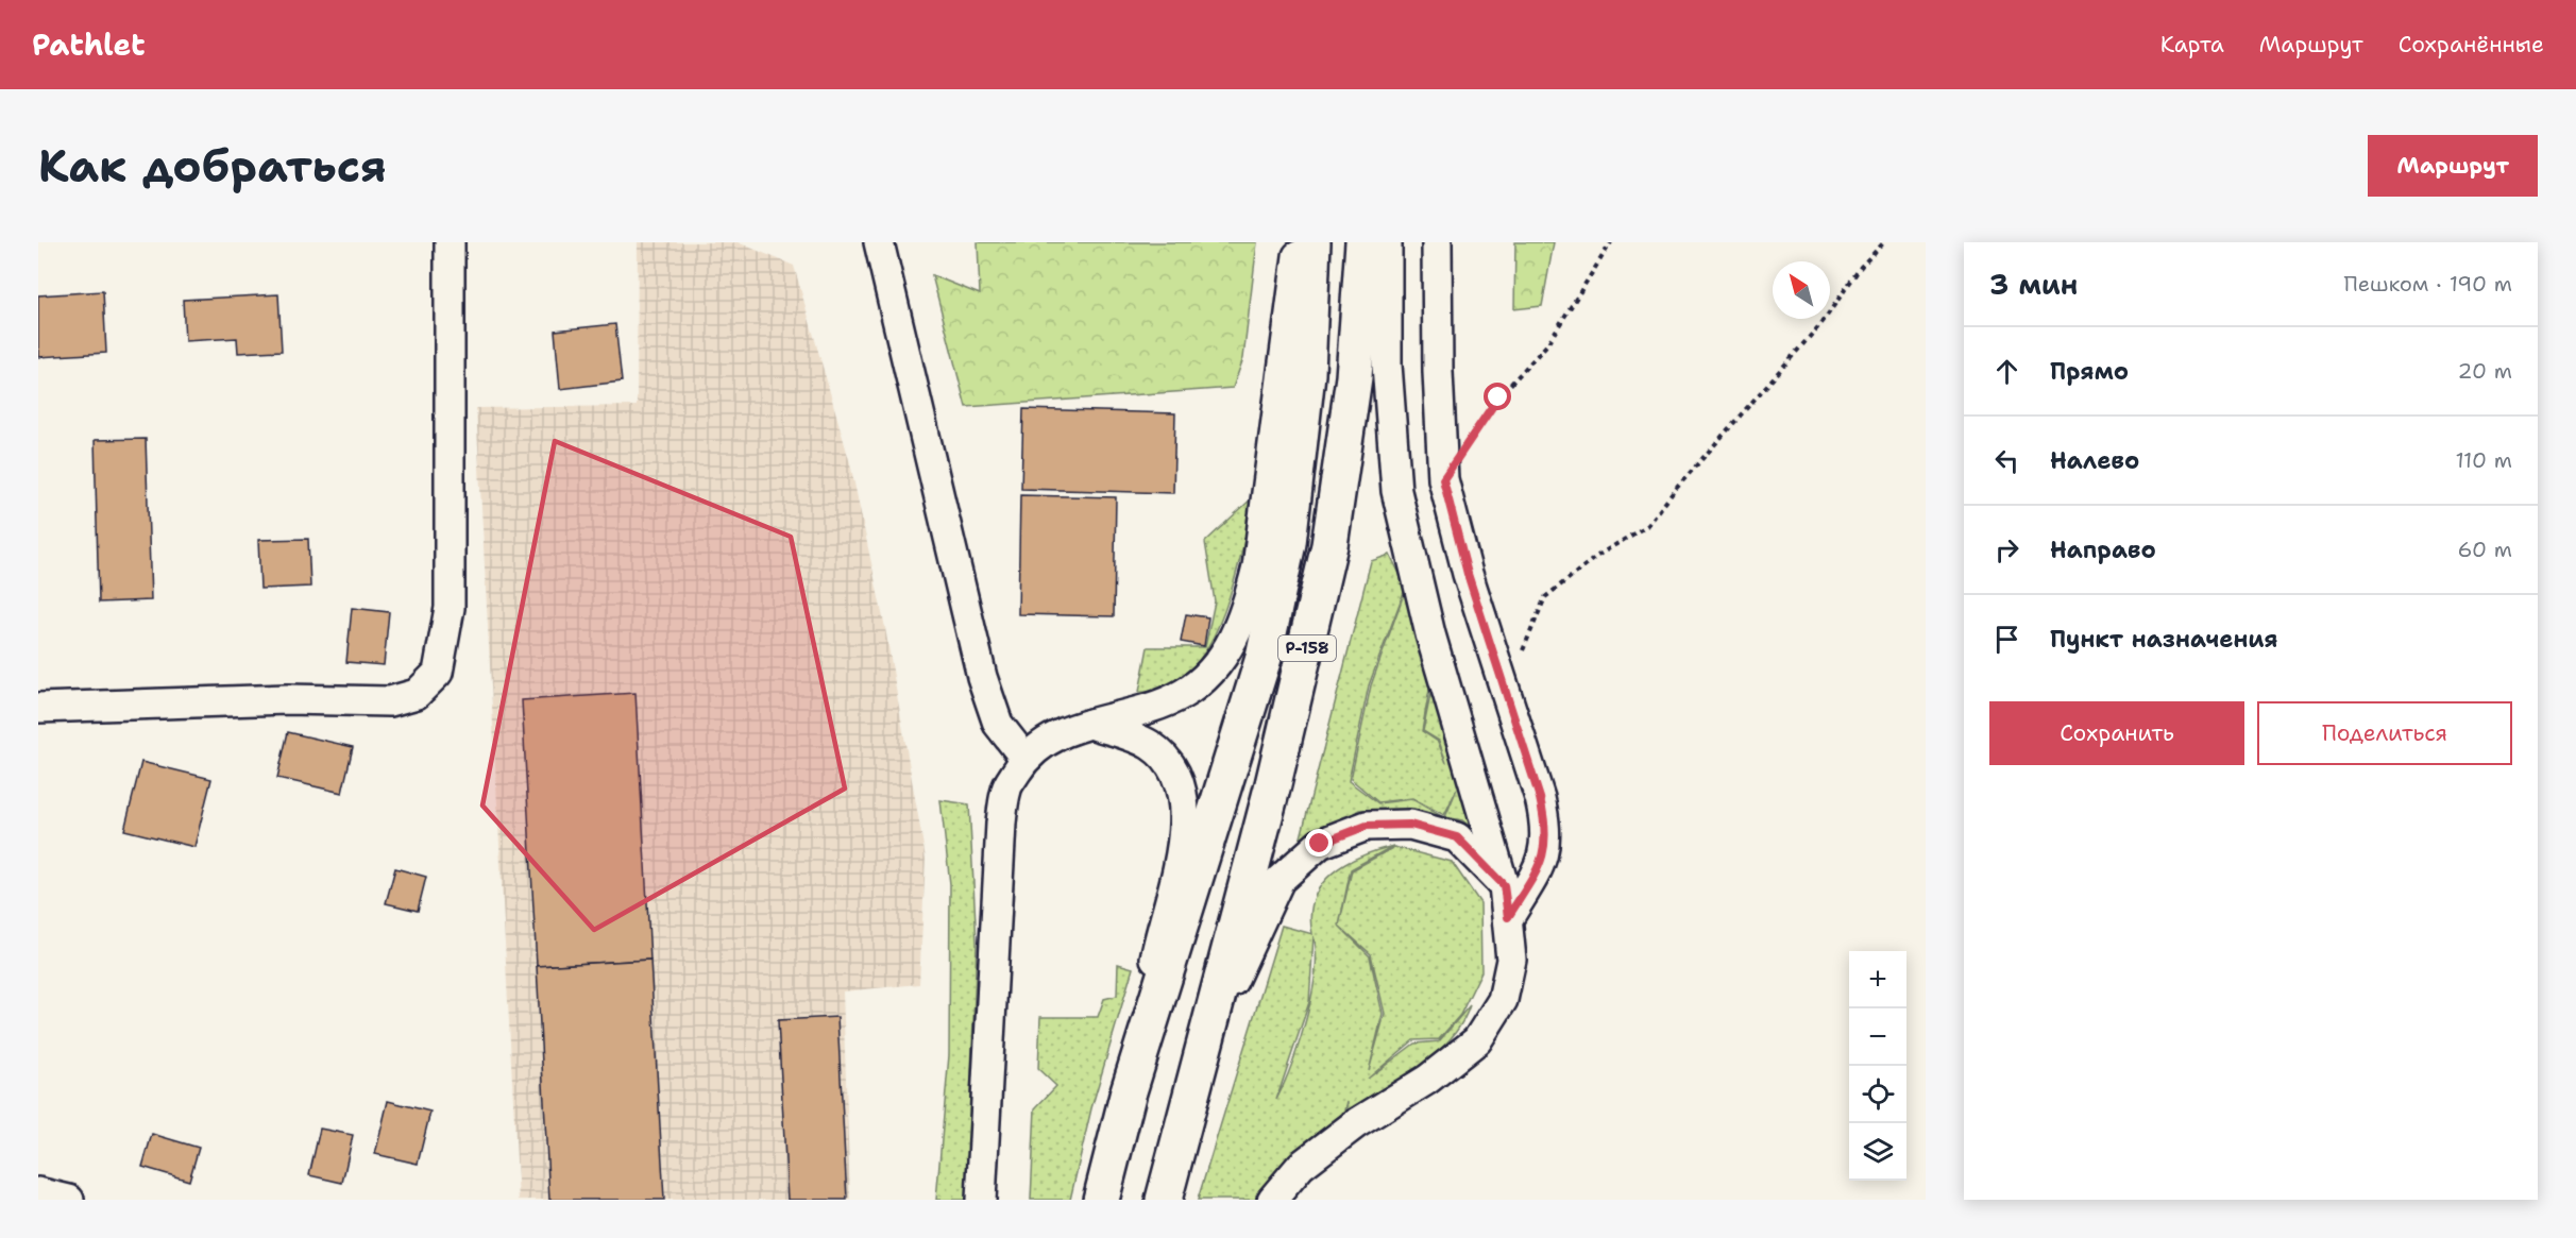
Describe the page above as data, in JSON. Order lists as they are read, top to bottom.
{
  "streets": {
    "highway": ["Р-158"]
  },
  "north": "top left",
  "page": {
    "header": "Pathlet",
    "nav": ["Карта", "Маршрут", "Сохранённые"],
    "buttons": [
      "Маршрут",
      ["Сохранить", "Поделиться"]
    ],
    "title": "Как добраться",
    "heading": ["3 мин", "Пешком · 190 m"],
    "list": [
      ["Прямо", "20 m"],
      ["Налево", "110 m"],
      ["Направо", "60 m"],
      "Пункт назначения"
    ],
    "map_buttons": ["+", "−"]
  }
}
